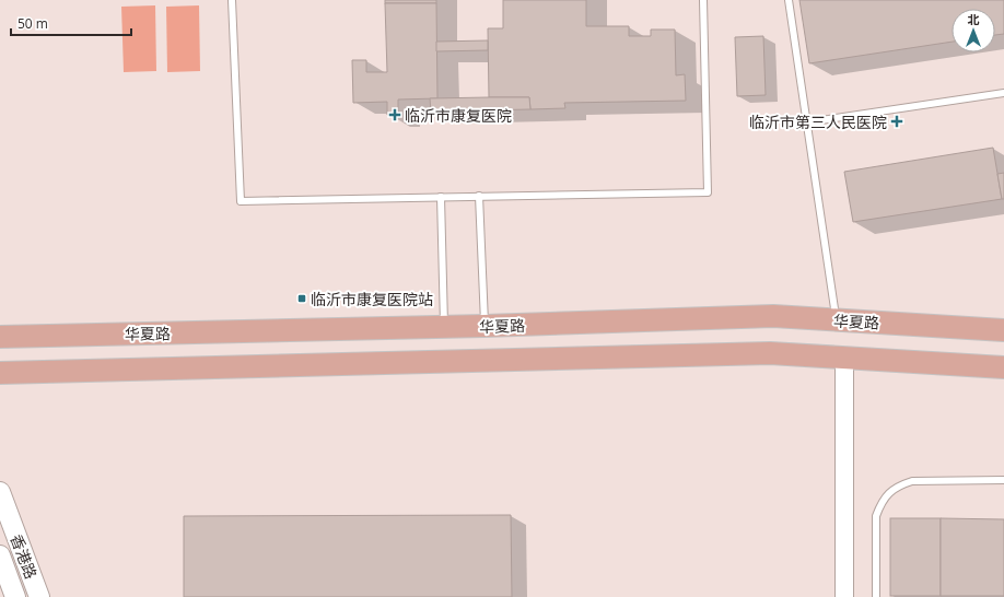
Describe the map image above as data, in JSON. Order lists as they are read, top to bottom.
{
  "streets": {
    "main road": ["华夏路", "香港路"]
  },
  "places": {
    "health": ["临沂市康复医院", "临沂市第三人民医院"],
    "transit": ["临沂市康复医院站"]
  },
  "scale_bar": "50 m",
  "north": "top"
}
